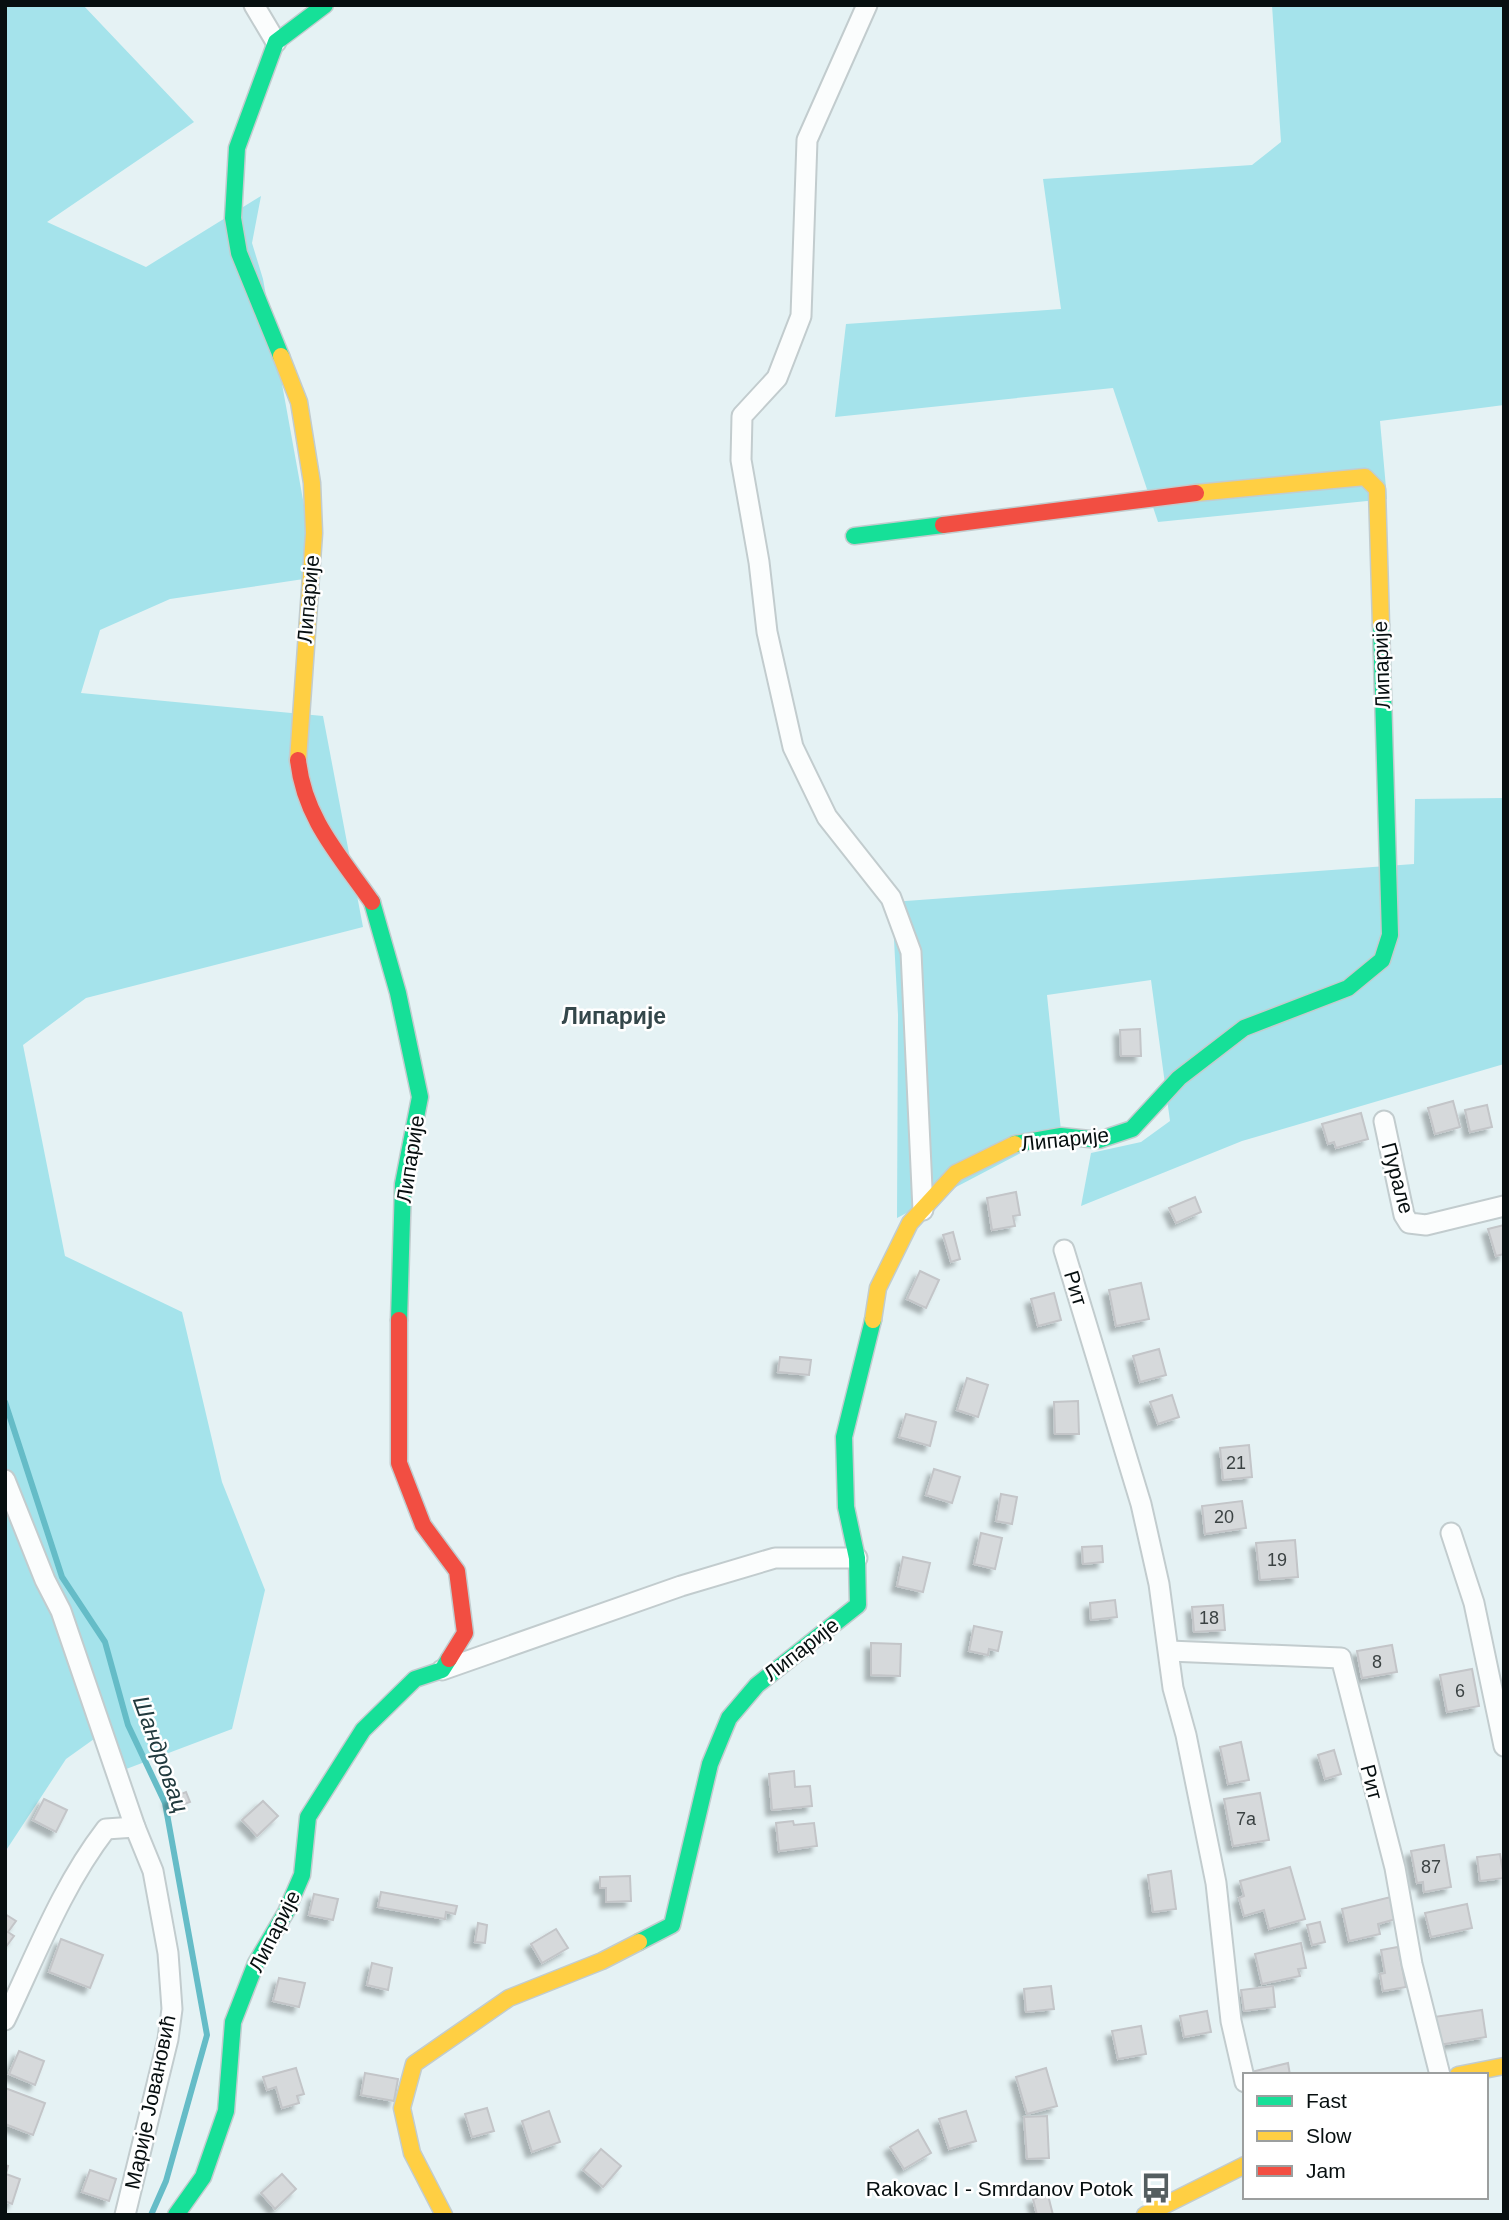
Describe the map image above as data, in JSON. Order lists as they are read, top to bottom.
{
  "streets": {
    "street": [
      "Липарије",
      "Пурале",
      "Рит",
      "Марије Јовановић"
    ]
  },
  "districts": ["Липарије"],
  "water": ["Шандровац"],
  "places": {
    "bus stop": ["Rakovac I - Smrdanov Potok"]
  },
  "house_numbers": [
    "21",
    "20",
    "19",
    "18",
    "8",
    "6",
    "7a",
    "87"
  ],
  "legend": ["Fast", "Slow", "Jam"]
}
